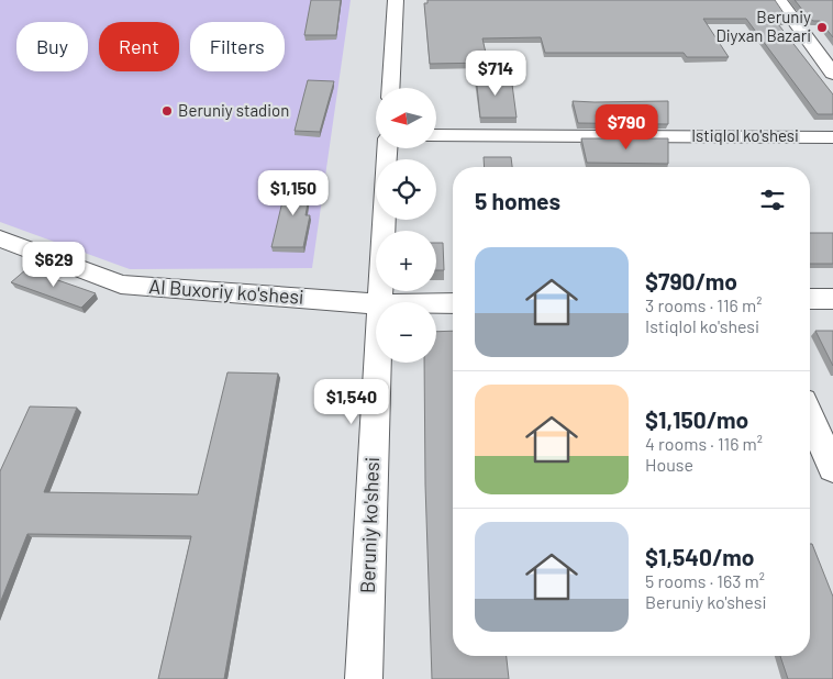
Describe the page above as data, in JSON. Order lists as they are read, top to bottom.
{
  "streets": {
    "street": ["Istiqlol ko'shesi", "Al Buxoriy ko'shesi", "Beruniy ko'shesi"]
  },
  "places": ["Beruniy Diyxan Bazari", "Beruniy stadion"],
  "north": "left",
  "page": {
    "chip": ["Buy", "Rent", "Filters"],
    "price": [
      "$714",
      "$790",
      "$1,150",
      "$629",
      "$1,540"
    ],
    "map_buttons": ["+", "−"],
    "heading": "5 homes",
    "list": [
      {
        "name": "$790/mo",
        "note": "3 rooms · 116 m² · Istiqlol ko'shesi"
      },
      {
        "name": "$1,150/mo",
        "note": "4 rooms · 116 m² · House"
      },
      {
        "name": "$1,540/mo",
        "note": "5 rooms · 163 m² · Beruniy ko'shesi"
      }
    ]
  }
}
